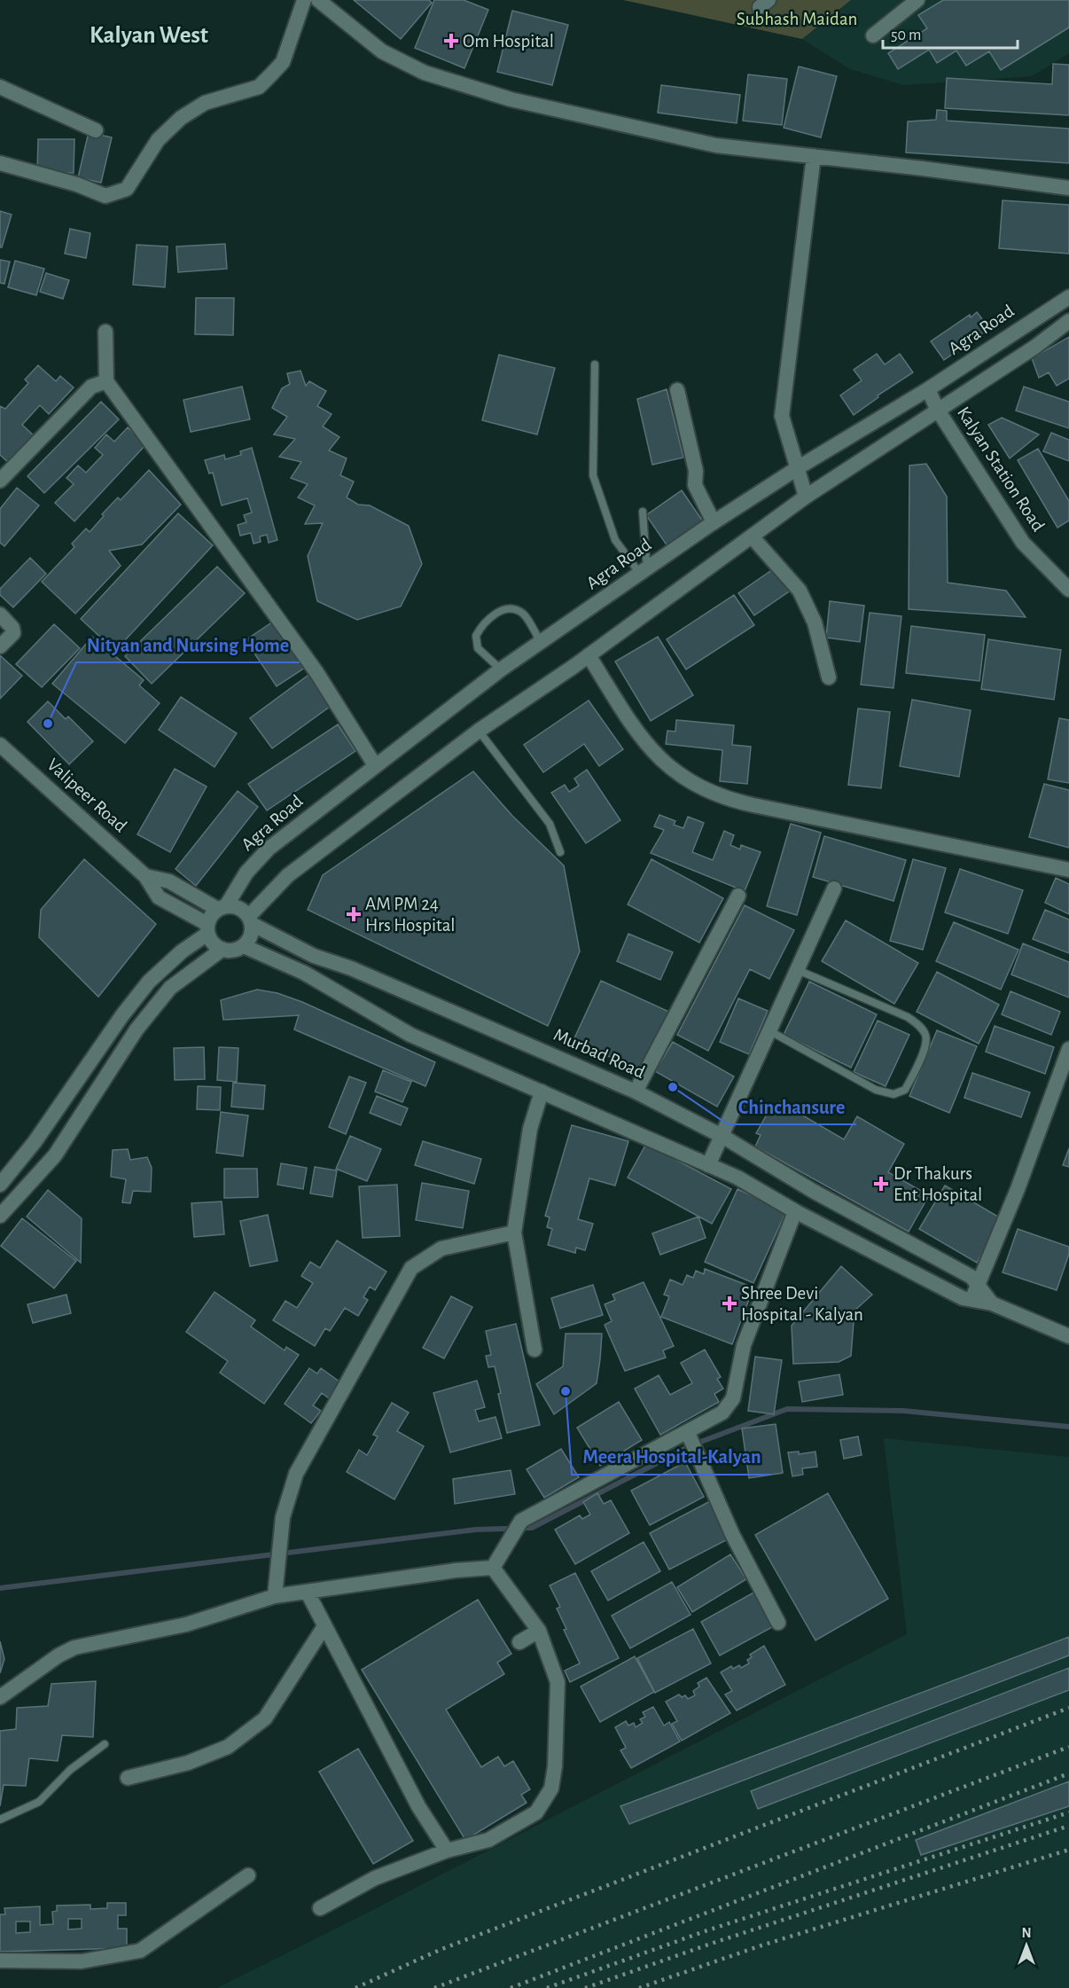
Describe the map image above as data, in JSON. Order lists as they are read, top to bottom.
{
  "streets": {
    "street": [
      "Agra Road",
      "Kalyan Station Road",
      "Valipeer Road",
      "Murbad Road"
    ]
  },
  "crossings": [
    ["Agra Road", "Kalyan Station Road"],
    ["Agra Road", "Valipeer Road"],
    ["Agra Road", "Murbad Road"],
    ["Valipeer Road", "Murbad Road"]
  ],
  "districts": ["Kalyan West"],
  "parks": ["Subhash Maidan"],
  "places": {
    "health": [
      "Om Hospital",
      "AM PM 24 Hrs Hospital",
      "Dr Thakurs Ent Hospital",
      "Shree Devi Hospital - Kalyan"
    ],
    "other": ["Nityan and Nursing Home", "Chinchansure", "Meera Hospital-Kalyan"]
  },
  "scale_bar": "50 m",
  "north": "top"
}
